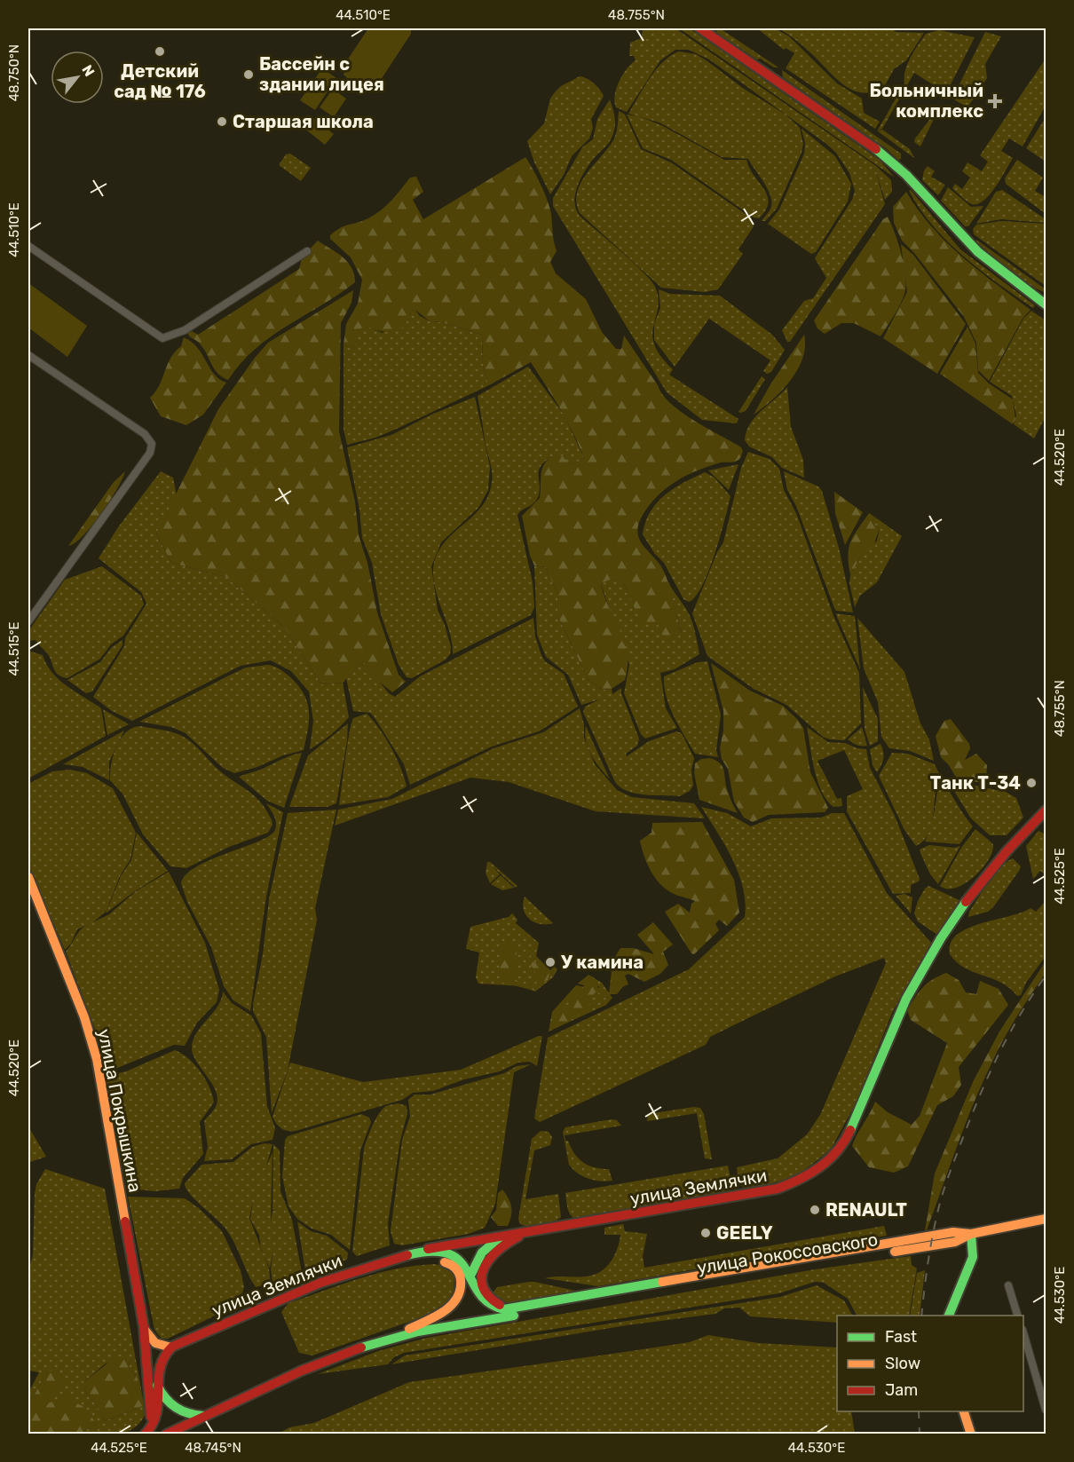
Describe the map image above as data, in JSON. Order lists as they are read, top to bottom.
{
  "streets": {
    "main road": ["улица Покрышкина", "улица Землячки", "улица Рокоссовского"]
  },
  "places": {
    "other": [
      "Детский сад № 176",
      "Бассейн с здании лицея",
      "Старшая школа",
      "Танк Т-34",
      "У камина",
      "RENAULT",
      "GEELY"
    ],
    "health": ["Больничный комплекс"]
  },
  "legend": ["Fast", "Slow", "Jam"],
  "north": "top right",
  "coordinates": [
    "44.510°E",
    "48.755°N",
    "48.750°N",
    "44.520°E",
    "44.515°E",
    "44.525°E",
    "44.530°E",
    "48.745°N"
  ]
}
